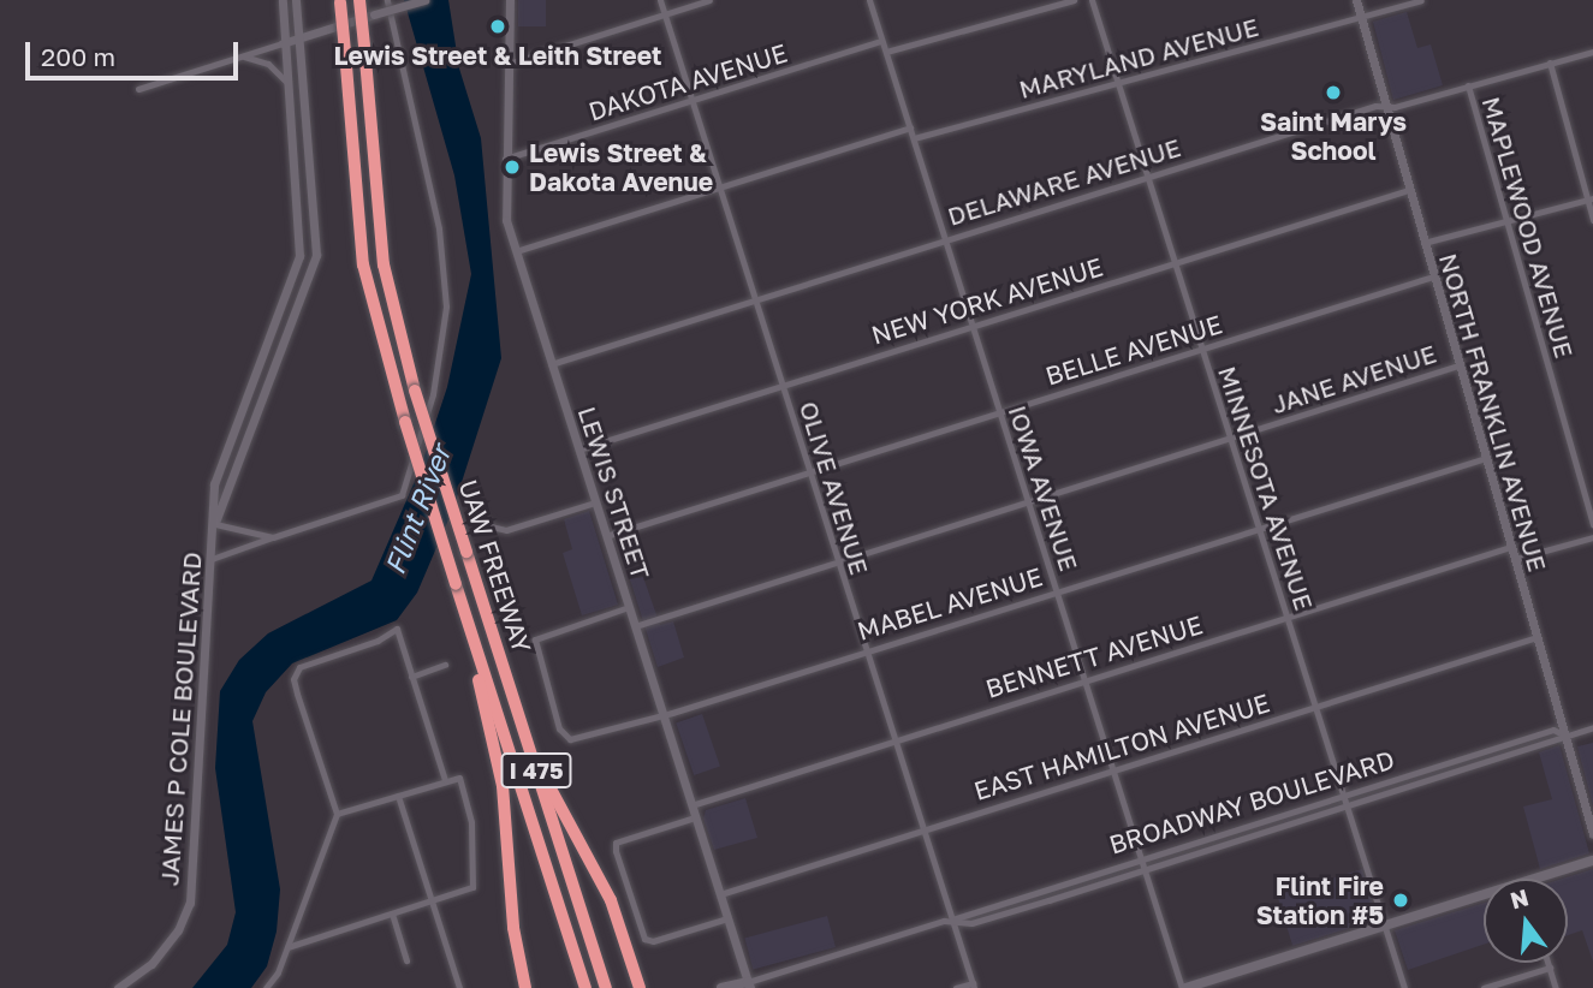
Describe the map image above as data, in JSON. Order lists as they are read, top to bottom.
{
  "streets": {
    "highway": ["UAW FREEWAY", "I 475"],
    "main road": ["BROADWAY BOULEVARD"],
    "street": [
      "MARYLAND AVENUE",
      "DAKOTA AVENUE",
      "DELAWARE AVENUE",
      "MAPLEWOOD AVENUE",
      "NEW YORK AVENUE",
      "BELLE AVENUE",
      "JANE AVENUE",
      "NORTH FRANKLIN AVENUE",
      "OLIVE AVENUE",
      "IOWA AVENUE",
      "MINNESOTA AVENUE",
      "LEWIS STREET",
      "MABEL AVENUE",
      "BENNETT AVENUE",
      "JAMES P COLE BOULEVARD",
      "EAST HAMILTON AVENUE"
    ]
  },
  "crossings": [
    ["MARYLAND AVENUE", "NORTH FRANKLIN AVENUE"],
    ["MARYLAND AVENUE", "IOWA AVENUE"],
    ["MARYLAND AVENUE", "MINNESOTA AVENUE"],
    ["DAKOTA AVENUE", "OLIVE AVENUE"],
    ["DAKOTA AVENUE", "IOWA AVENUE"],
    ["DAKOTA AVENUE", "LEWIS STREET"],
    ["DELAWARE AVENUE", "MAPLEWOOD AVENUE"],
    ["DELAWARE AVENUE", "NORTH FRANKLIN AVENUE"],
    ["DELAWARE AVENUE", "OLIVE AVENUE"],
    ["DELAWARE AVENUE", "IOWA AVENUE"],
    ["DELAWARE AVENUE", "MINNESOTA AVENUE"],
    ["DELAWARE AVENUE", "LEWIS STREET"],
    ["NEW YORK AVENUE", "NORTH FRANKLIN AVENUE"],
    ["NEW YORK AVENUE", "OLIVE AVENUE"],
    ["NEW YORK AVENUE", "IOWA AVENUE"],
    ["NEW YORK AVENUE", "MINNESOTA AVENUE"],
    ["NEW YORK AVENUE", "LEWIS STREET"],
    ["BELLE AVENUE", "NORTH FRANKLIN AVENUE"],
    ["BELLE AVENUE", "OLIVE AVENUE"],
    ["BELLE AVENUE", "IOWA AVENUE"],
    ["BELLE AVENUE", "MINNESOTA AVENUE"],
    ["BELLE AVENUE", "LEWIS STREET"],
    ["JANE AVENUE", "NORTH FRANKLIN AVENUE"],
    ["JANE AVENUE", "OLIVE AVENUE"],
    ["JANE AVENUE", "IOWA AVENUE"],
    ["JANE AVENUE", "MINNESOTA AVENUE"],
    ["JANE AVENUE", "LEWIS STREET"],
    ["NORTH FRANKLIN AVENUE", "MABEL AVENUE"],
    ["NORTH FRANKLIN AVENUE", "BENNETT AVENUE"],
    ["NORTH FRANKLIN AVENUE", "EAST HAMILTON AVENUE"],
    ["NORTH FRANKLIN AVENUE", "BROADWAY BOULEVARD"],
    ["OLIVE AVENUE", "MABEL AVENUE"],
    ["OLIVE AVENUE", "BENNETT AVENUE"],
    ["OLIVE AVENUE", "EAST HAMILTON AVENUE"],
    ["OLIVE AVENUE", "BROADWAY BOULEVARD"],
    ["IOWA AVENUE", "MABEL AVENUE"],
    ["IOWA AVENUE", "BENNETT AVENUE"],
    ["IOWA AVENUE", "EAST HAMILTON AVENUE"],
    ["IOWA AVENUE", "BROADWAY BOULEVARD"],
    ["MINNESOTA AVENUE", "MABEL AVENUE"],
    ["MINNESOTA AVENUE", "BENNETT AVENUE"],
    ["MINNESOTA AVENUE", "EAST HAMILTON AVENUE"],
    ["MINNESOTA AVENUE", "BROADWAY BOULEVARD"],
    ["LEWIS STREET", "MABEL AVENUE"],
    ["LEWIS STREET", "BENNETT AVENUE"],
    ["LEWIS STREET", "EAST HAMILTON AVENUE"],
    ["LEWIS STREET", "BROADWAY BOULEVARD"]
  ],
  "water": ["Flint River"],
  "places": [
    "Lewis Street & Leith Street",
    "Saint Marys School",
    "Lewis Street & Dakota Avenue",
    "Flint Fire Station #5"
  ],
  "scale_bar": "200 m",
  "north": "top"
}
